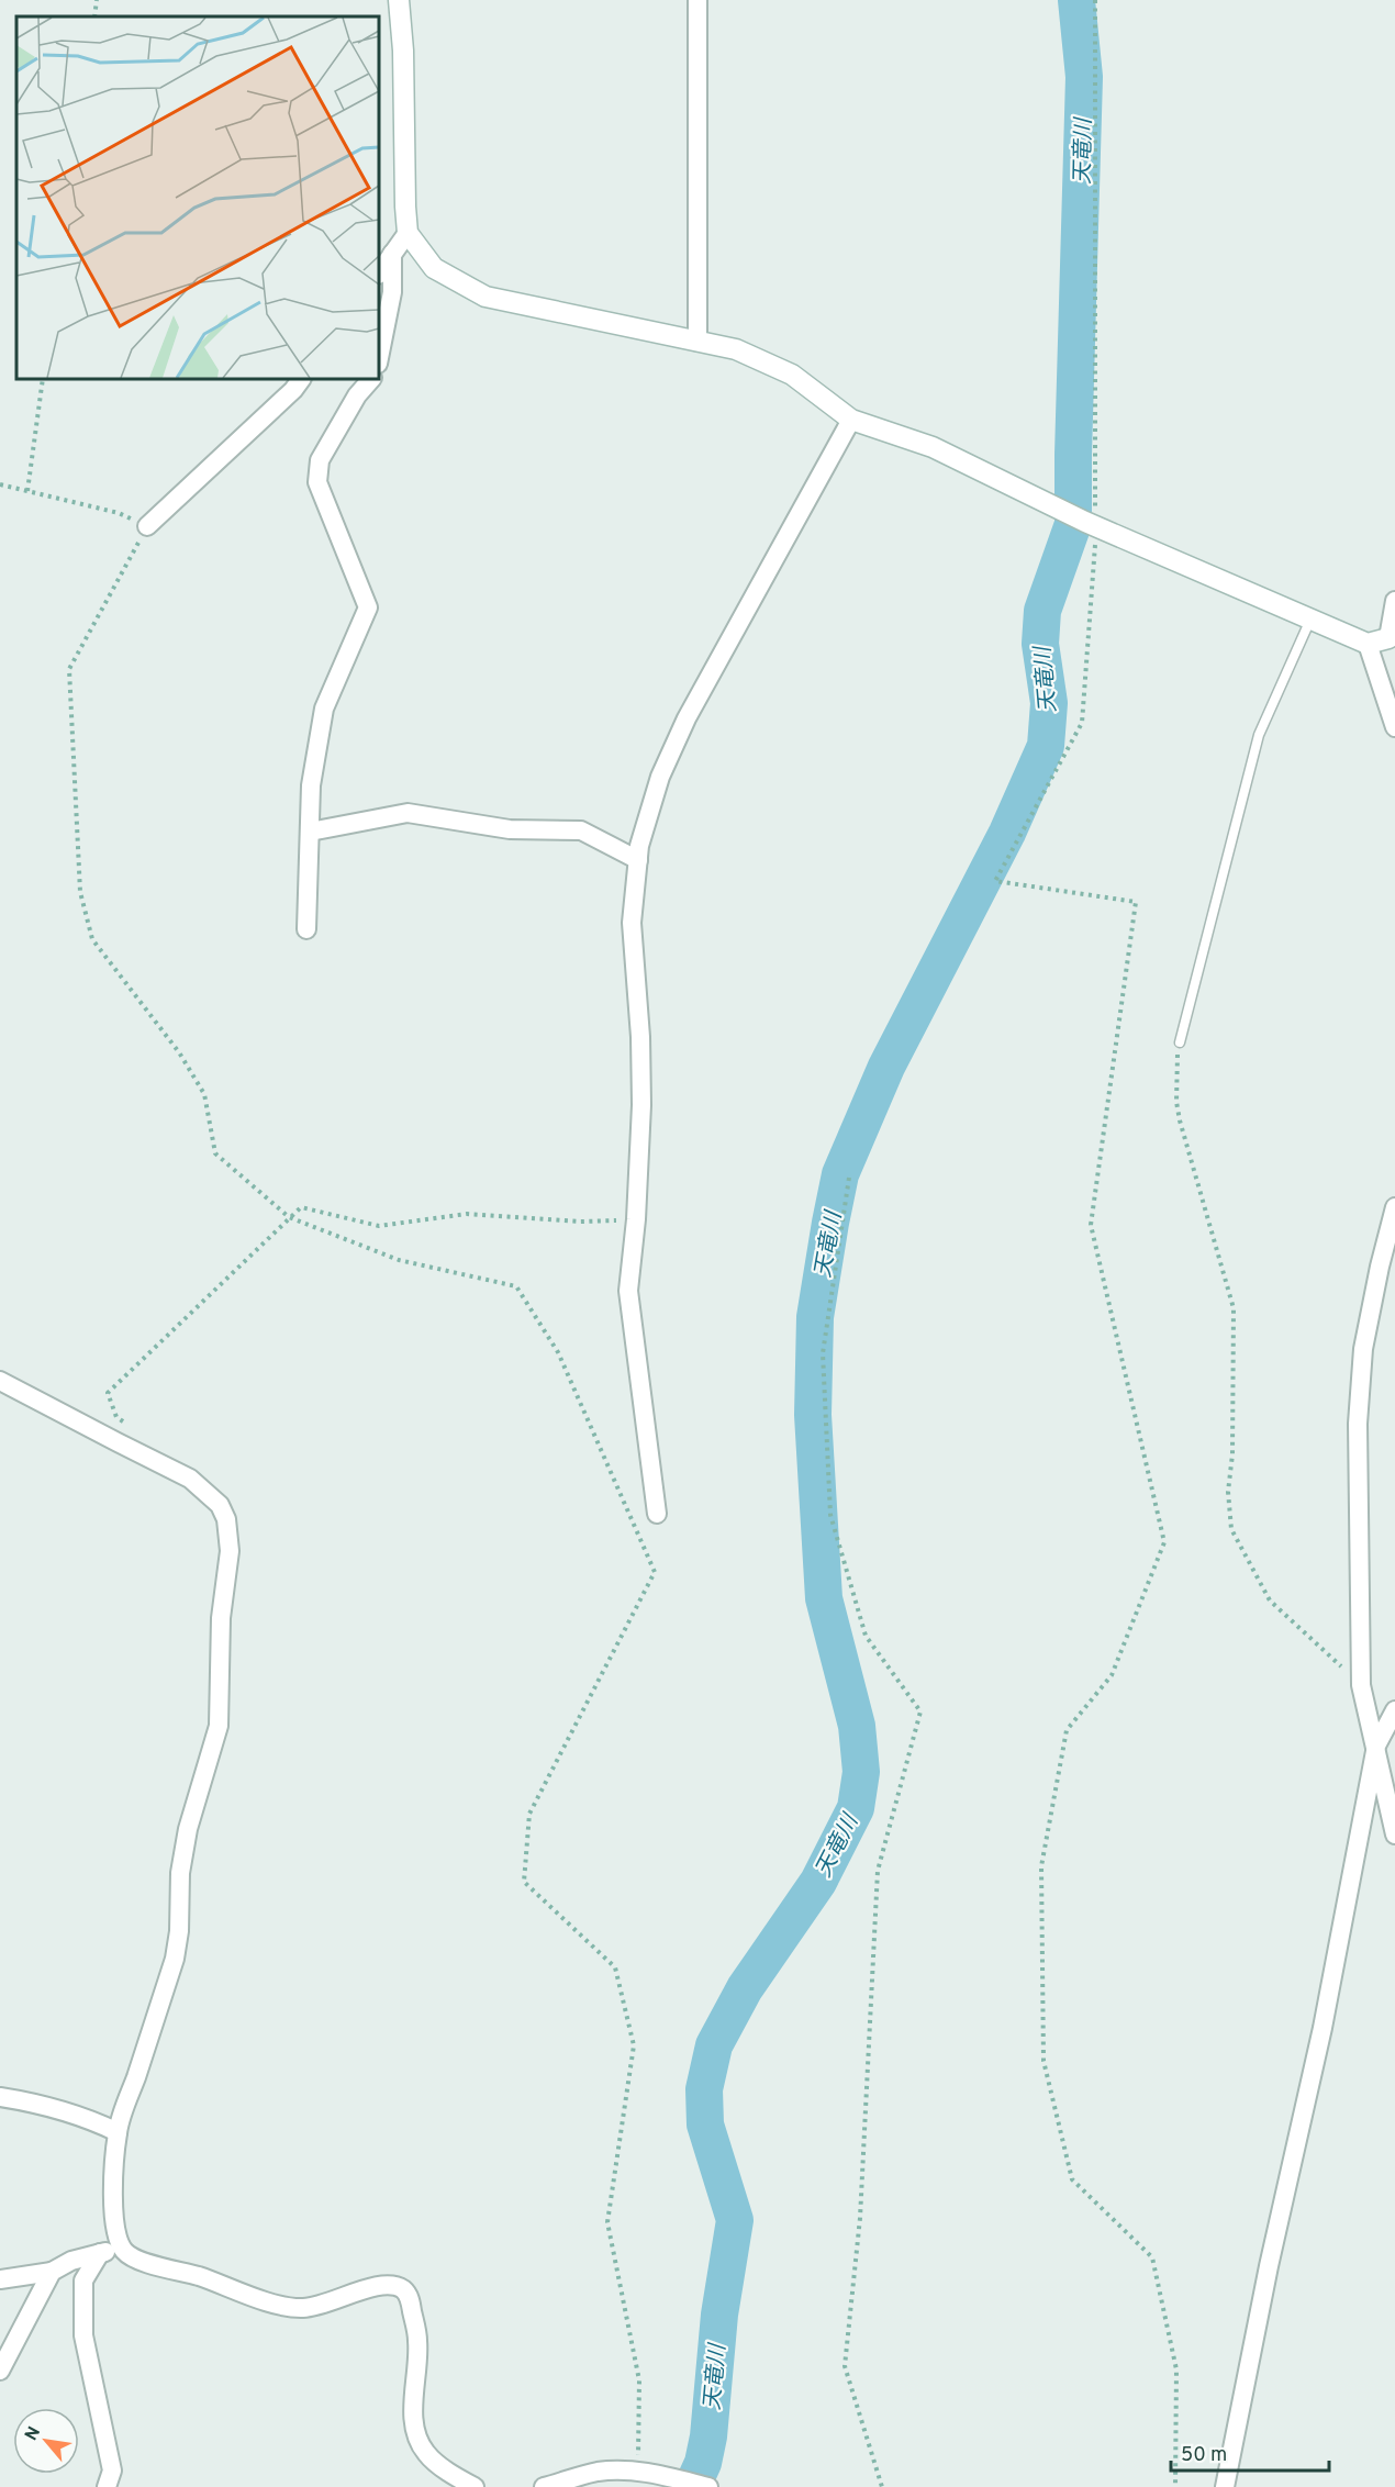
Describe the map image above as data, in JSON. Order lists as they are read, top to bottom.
{
  "water": ["天竜川"],
  "scale_bar": "50 m",
  "north": "top left"
}
